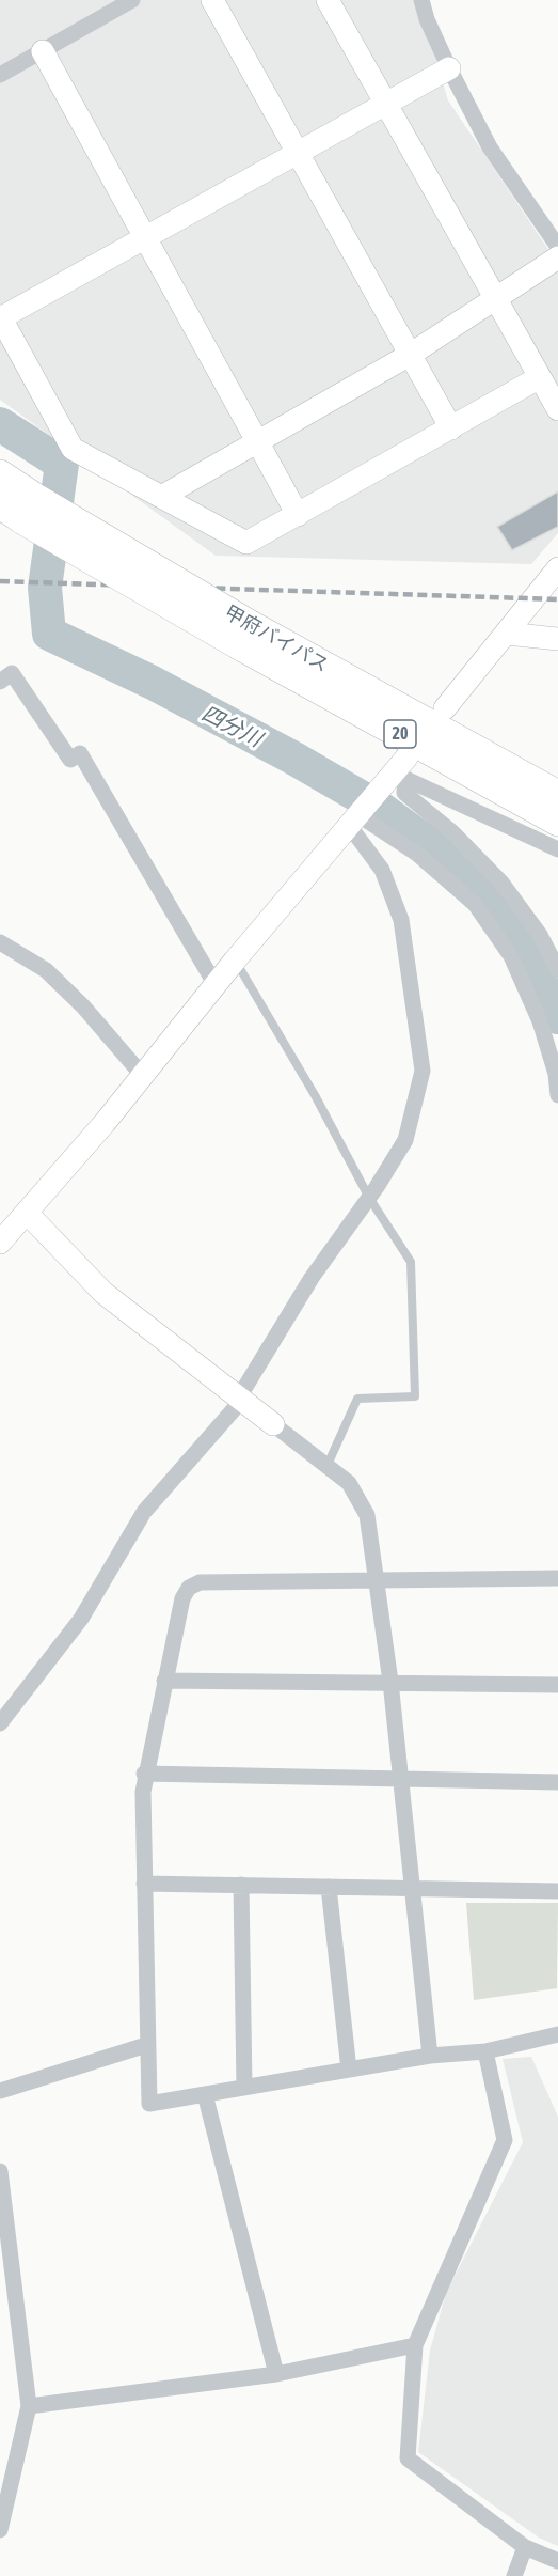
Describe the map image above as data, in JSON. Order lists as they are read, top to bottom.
{
  "streets": {
    "highway": ["甲府バイパス", "20"]
  },
  "water": ["四分川"]
}
